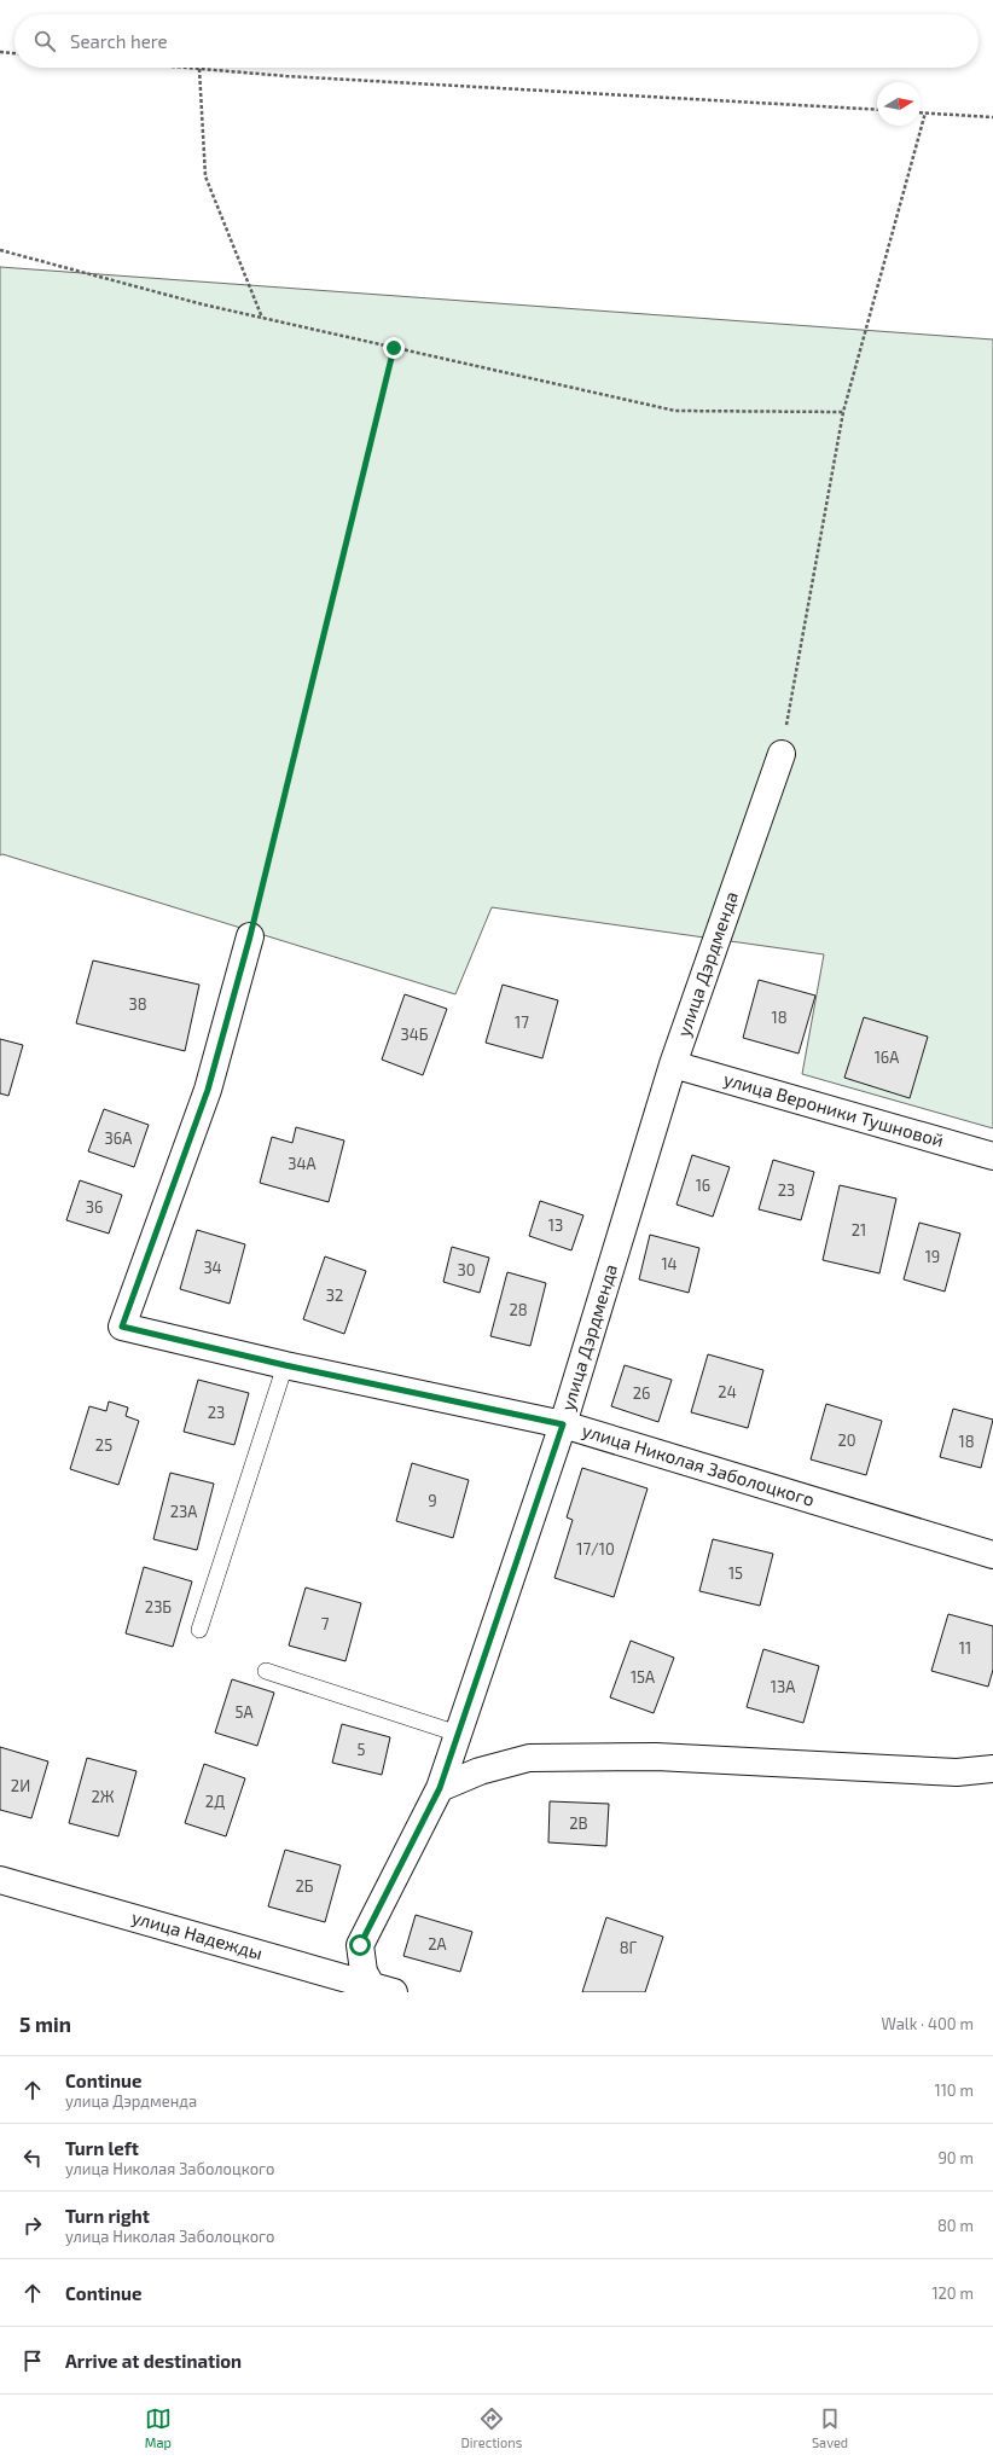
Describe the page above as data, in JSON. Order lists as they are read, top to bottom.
{
  "streets": {
    "street": [
      "улица Дэрдменда",
      "улица Вероники Тушновой",
      "улица Николая Заболоцкого",
      "улица Надежды"
    ]
  },
  "crossings": [
    ["улица Дэрдменда", "улица Вероники Тушновой"],
    ["улица Дэрдменда", "улица Николая Заболоцкого"],
    ["улица Дэрдменда", "улица Надежды"]
  ],
  "house_numbers": [
    "38",
    "18",
    "17",
    "34Б",
    "16А",
    "36А",
    "34А",
    "16",
    "23",
    "36",
    "13",
    "21",
    "19",
    "14",
    "34",
    "30",
    "32",
    "28",
    "24",
    "26",
    "23",
    "20",
    "18",
    "25",
    "9",
    "23А",
    "17/10",
    "15",
    "23Б",
    "7",
    "11",
    "15А",
    "13А",
    "5А",
    "5",
    "2И",
    "2Ж",
    "2Д",
    "2В",
    "2Б",
    "2А",
    "8Г"
  ],
  "north": "right",
  "page": {
    "search": "Search here",
    "heading": ["5 min", "Walk · 400 m"],
    "list": [
      ["Continue", "улица Дэрдменда", "110 m"],
      ["Turn left", "улица Николая Заболоцкого", "90 m"],
      ["Turn right", "улица Николая Заболоцкого", "80 m"],
      ["Continue", "120 m"],
      "Arrive at destination"
    ],
    "nav": ["Map", "Directions", "Saved"]
  }
}
